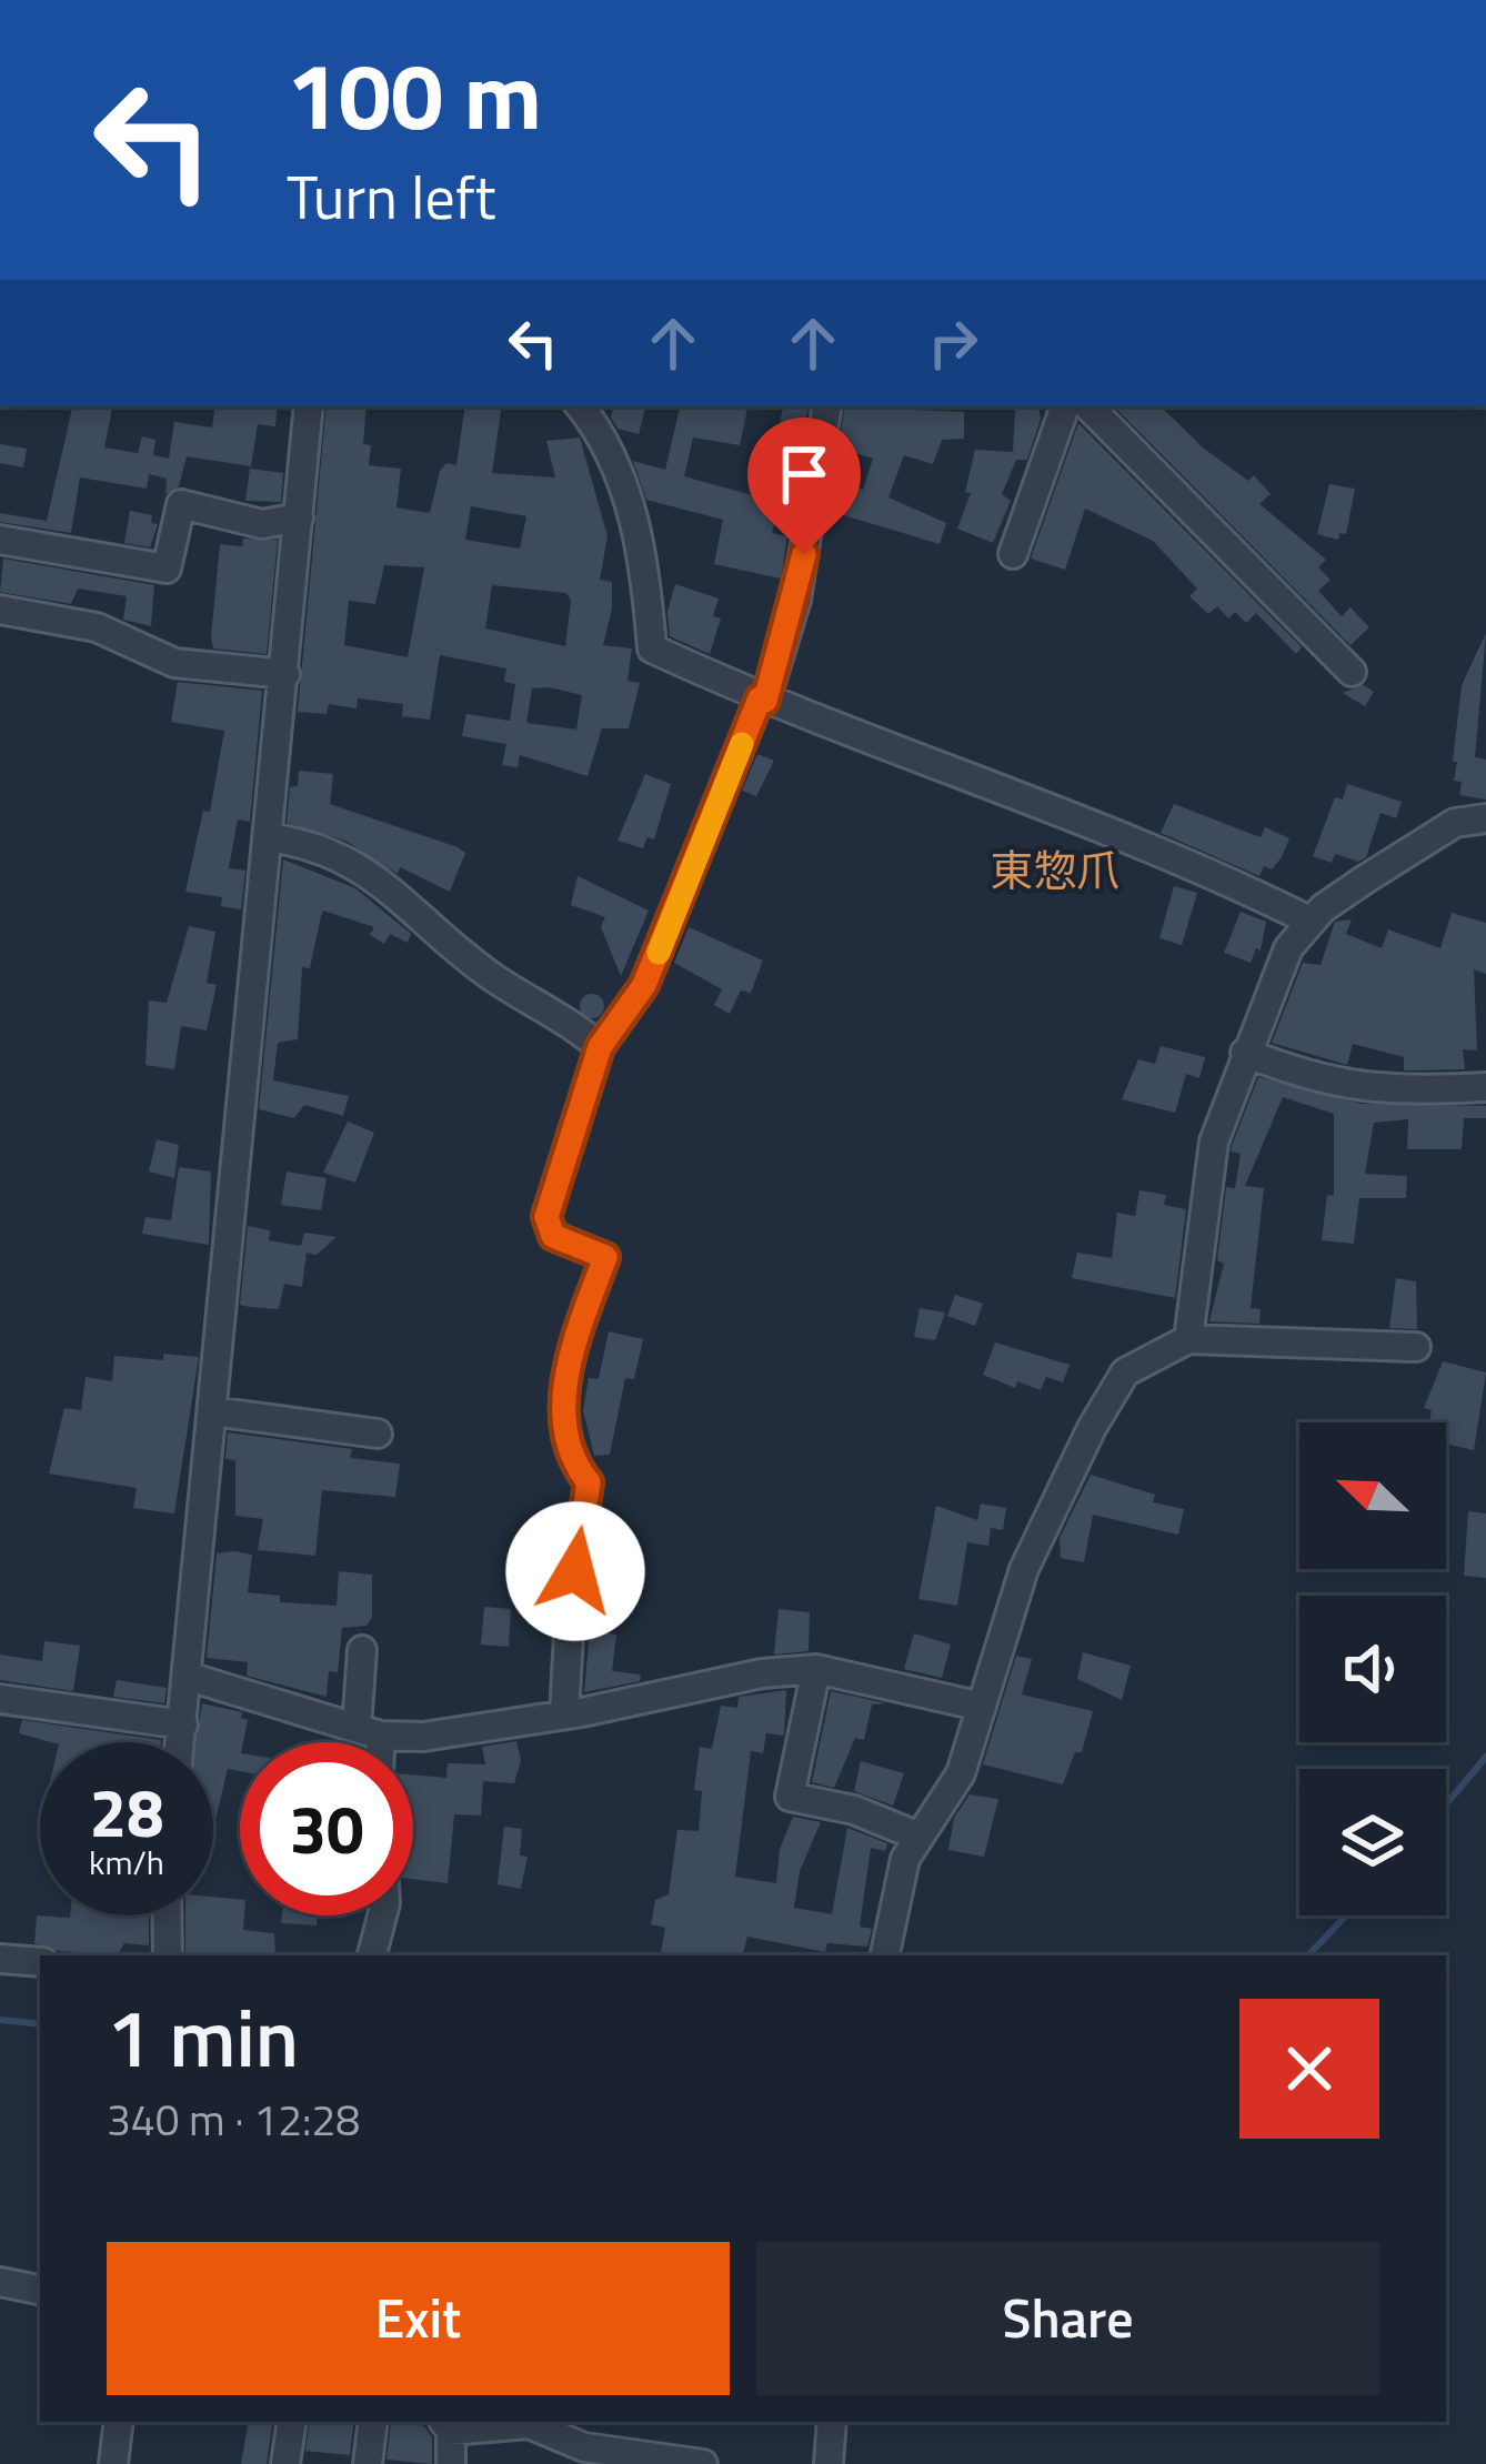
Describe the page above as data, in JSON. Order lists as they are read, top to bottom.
{
  "districts": ["東惣爪"],
  "north": "top left",
  "page": {
    "turn": ["100 m", "Turn left"],
    "speed": "28 km/h",
    "limit": "30",
    "heading": ["1 min", "340 m · 12:28"],
    "buttons": ["Exit", "Share"]
  }
}
